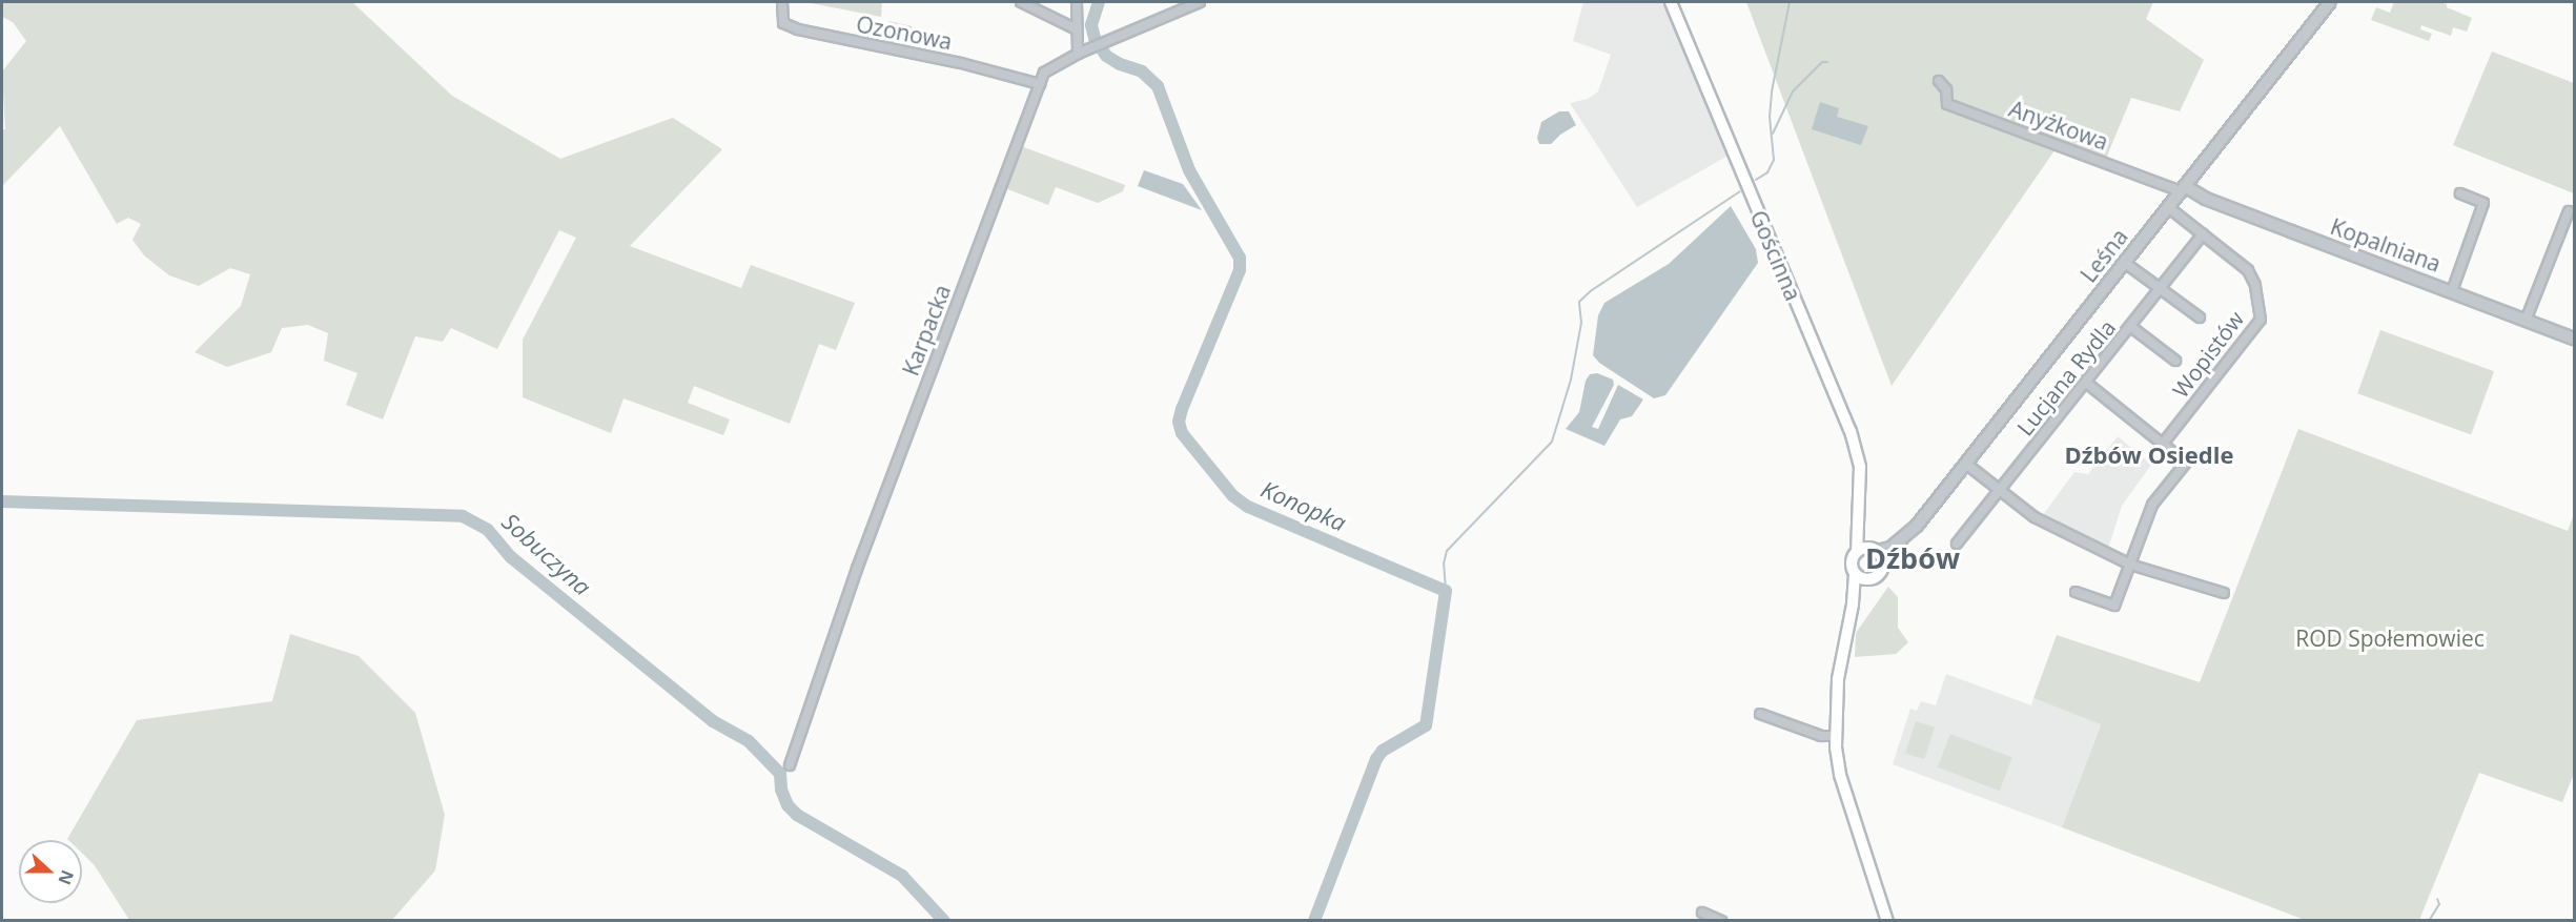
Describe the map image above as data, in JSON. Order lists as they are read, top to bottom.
{
  "streets": {
    "main road": ["Gościnna"],
    "street": [
      "Ozonowa",
      "Anyżkowa",
      "Kopalniana",
      "Leśna",
      "Karpacka",
      "Wopistów",
      "Lucjana Rydla"
    ]
  },
  "crossings": [
    ["Ozonowa", "Karpacka"],
    ["Anyżkowa", "Kopalniana"],
    ["Anyżkowa", "Leśna"],
    ["Kopalniana", "Leśna"],
    ["Gościnna", "Leśna"],
    ["Leśna", "Wopistów"],
    ["Wopistów", "Lucjana Rydla"]
  ],
  "districts": ["Dźbów Osiedle", "Dźbów"],
  "water": ["Konopka", "Sobuczyna"],
  "parks": ["ROD Społemowiec"],
  "north": "right"
}
